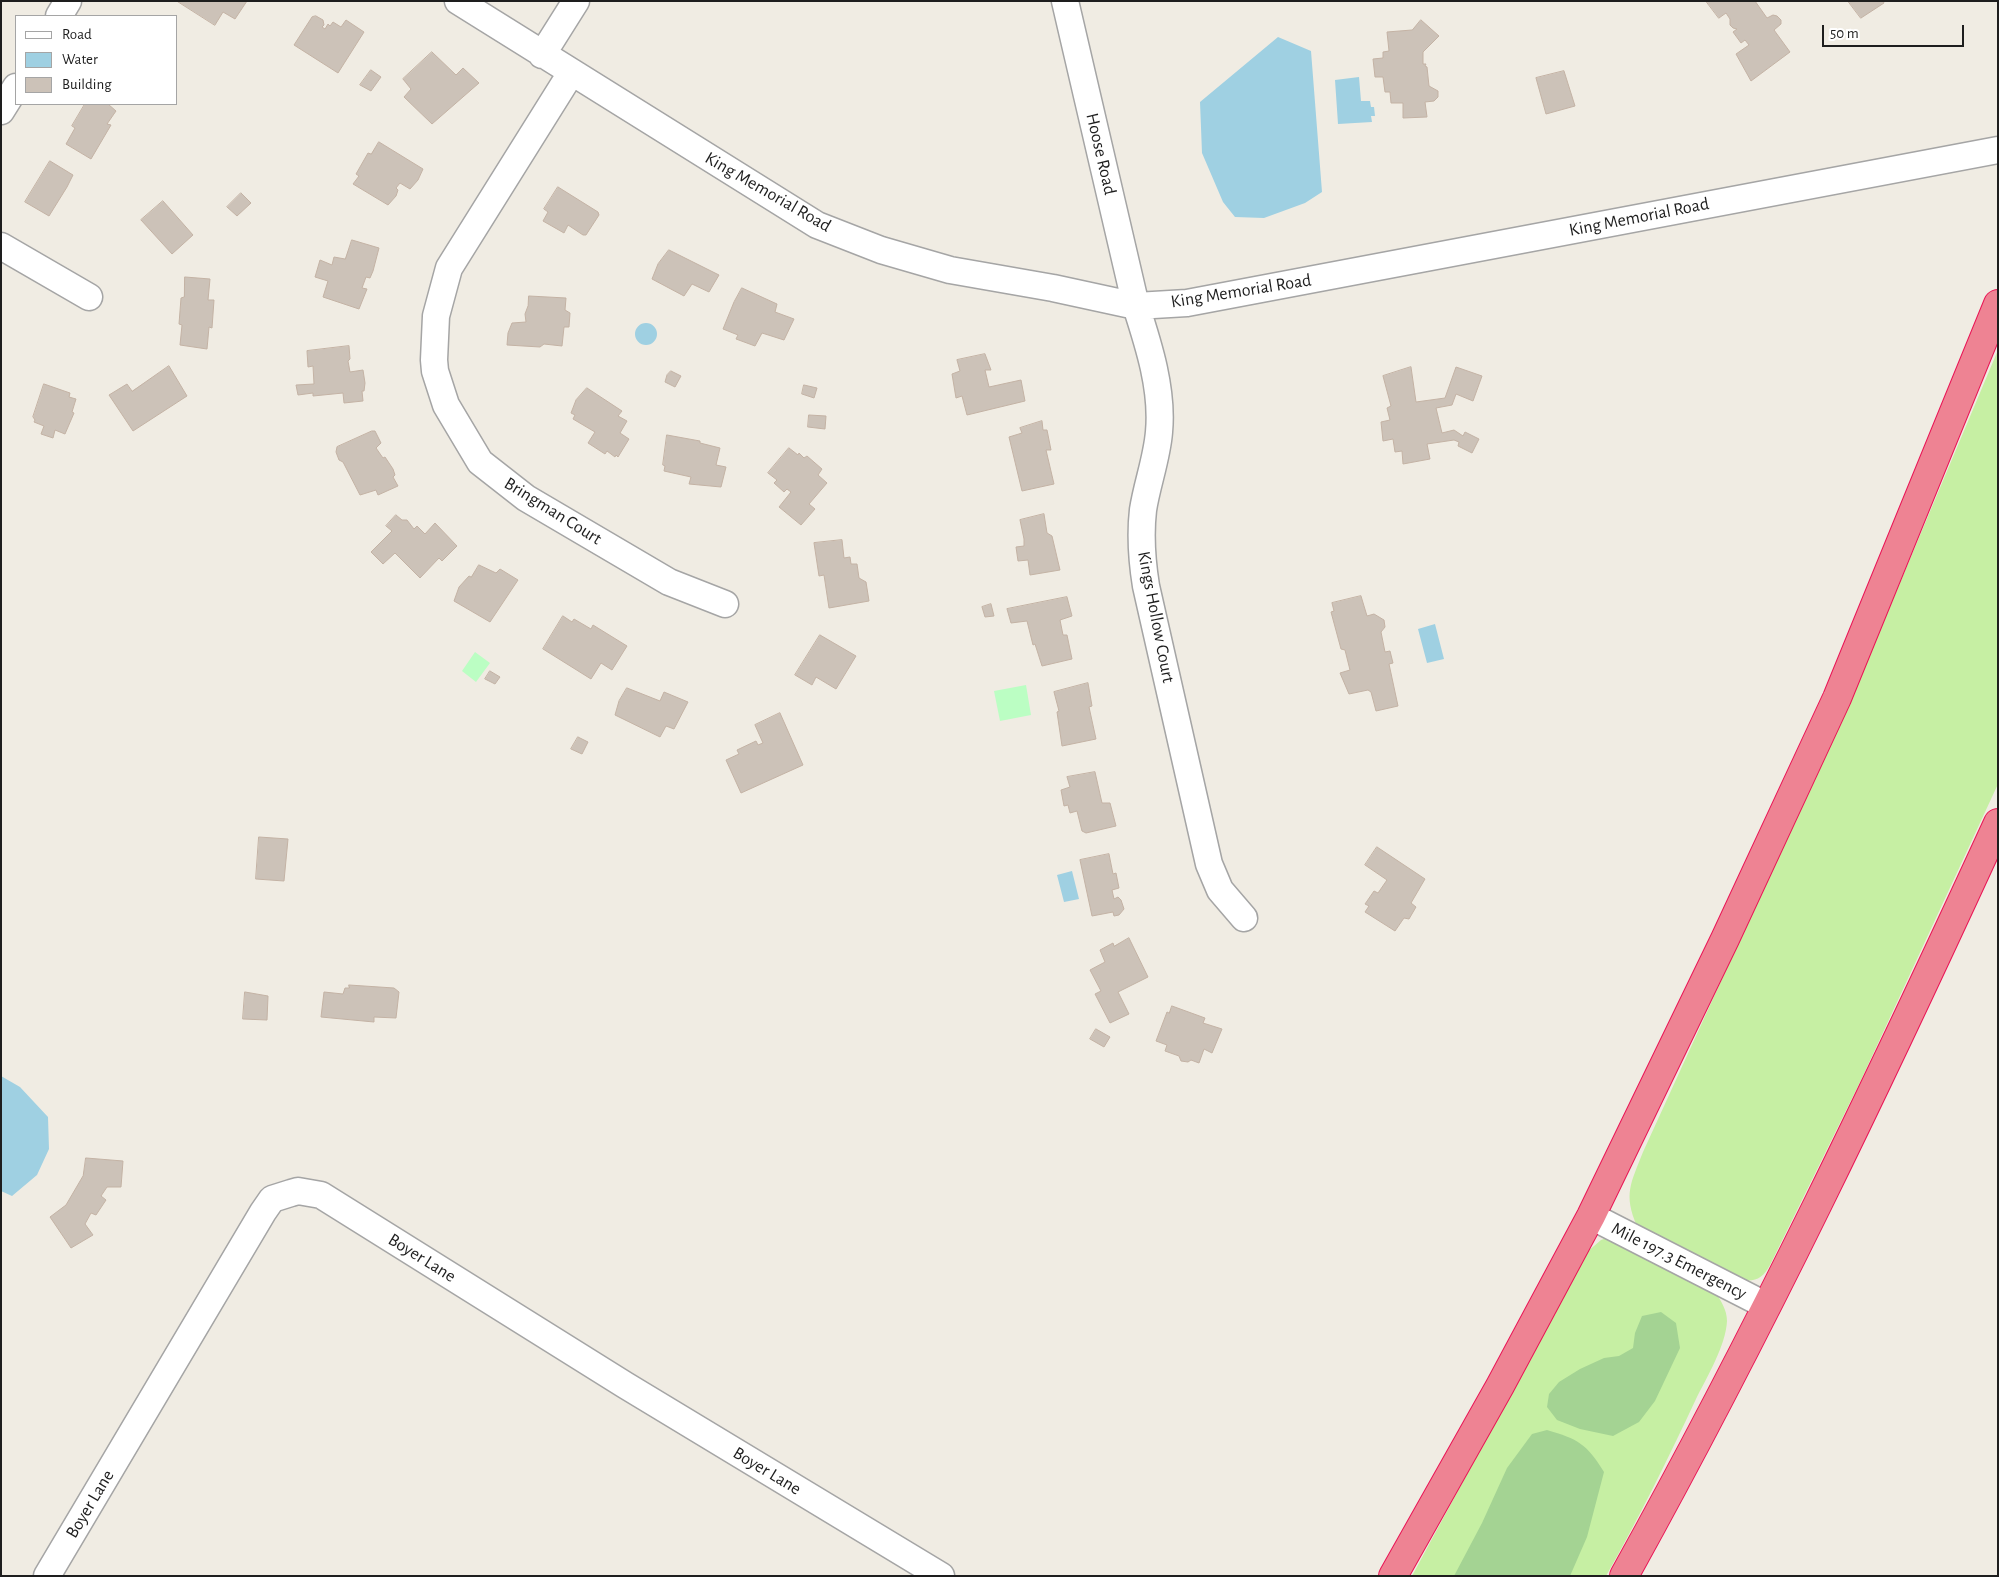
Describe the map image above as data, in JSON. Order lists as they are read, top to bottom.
{
  "streets": {
    "street": [
      "Hoose Road",
      "King Memorial Road",
      "Bringman Court",
      "Kings Hollow Court",
      "Boyer Lane",
      "Mile 197.3 Emergency"
    ]
  },
  "crossings": [
    ["Hoose Road", "King Memorial Road"],
    ["Hoose Road", "Kings Hollow Court"],
    ["King Memorial Road", "Bringman Court"],
    ["King Memorial Road", "Kings Hollow Court"]
  ],
  "legend": ["Road", "Water", "Building"],
  "scale_bar": "50 m"
}
